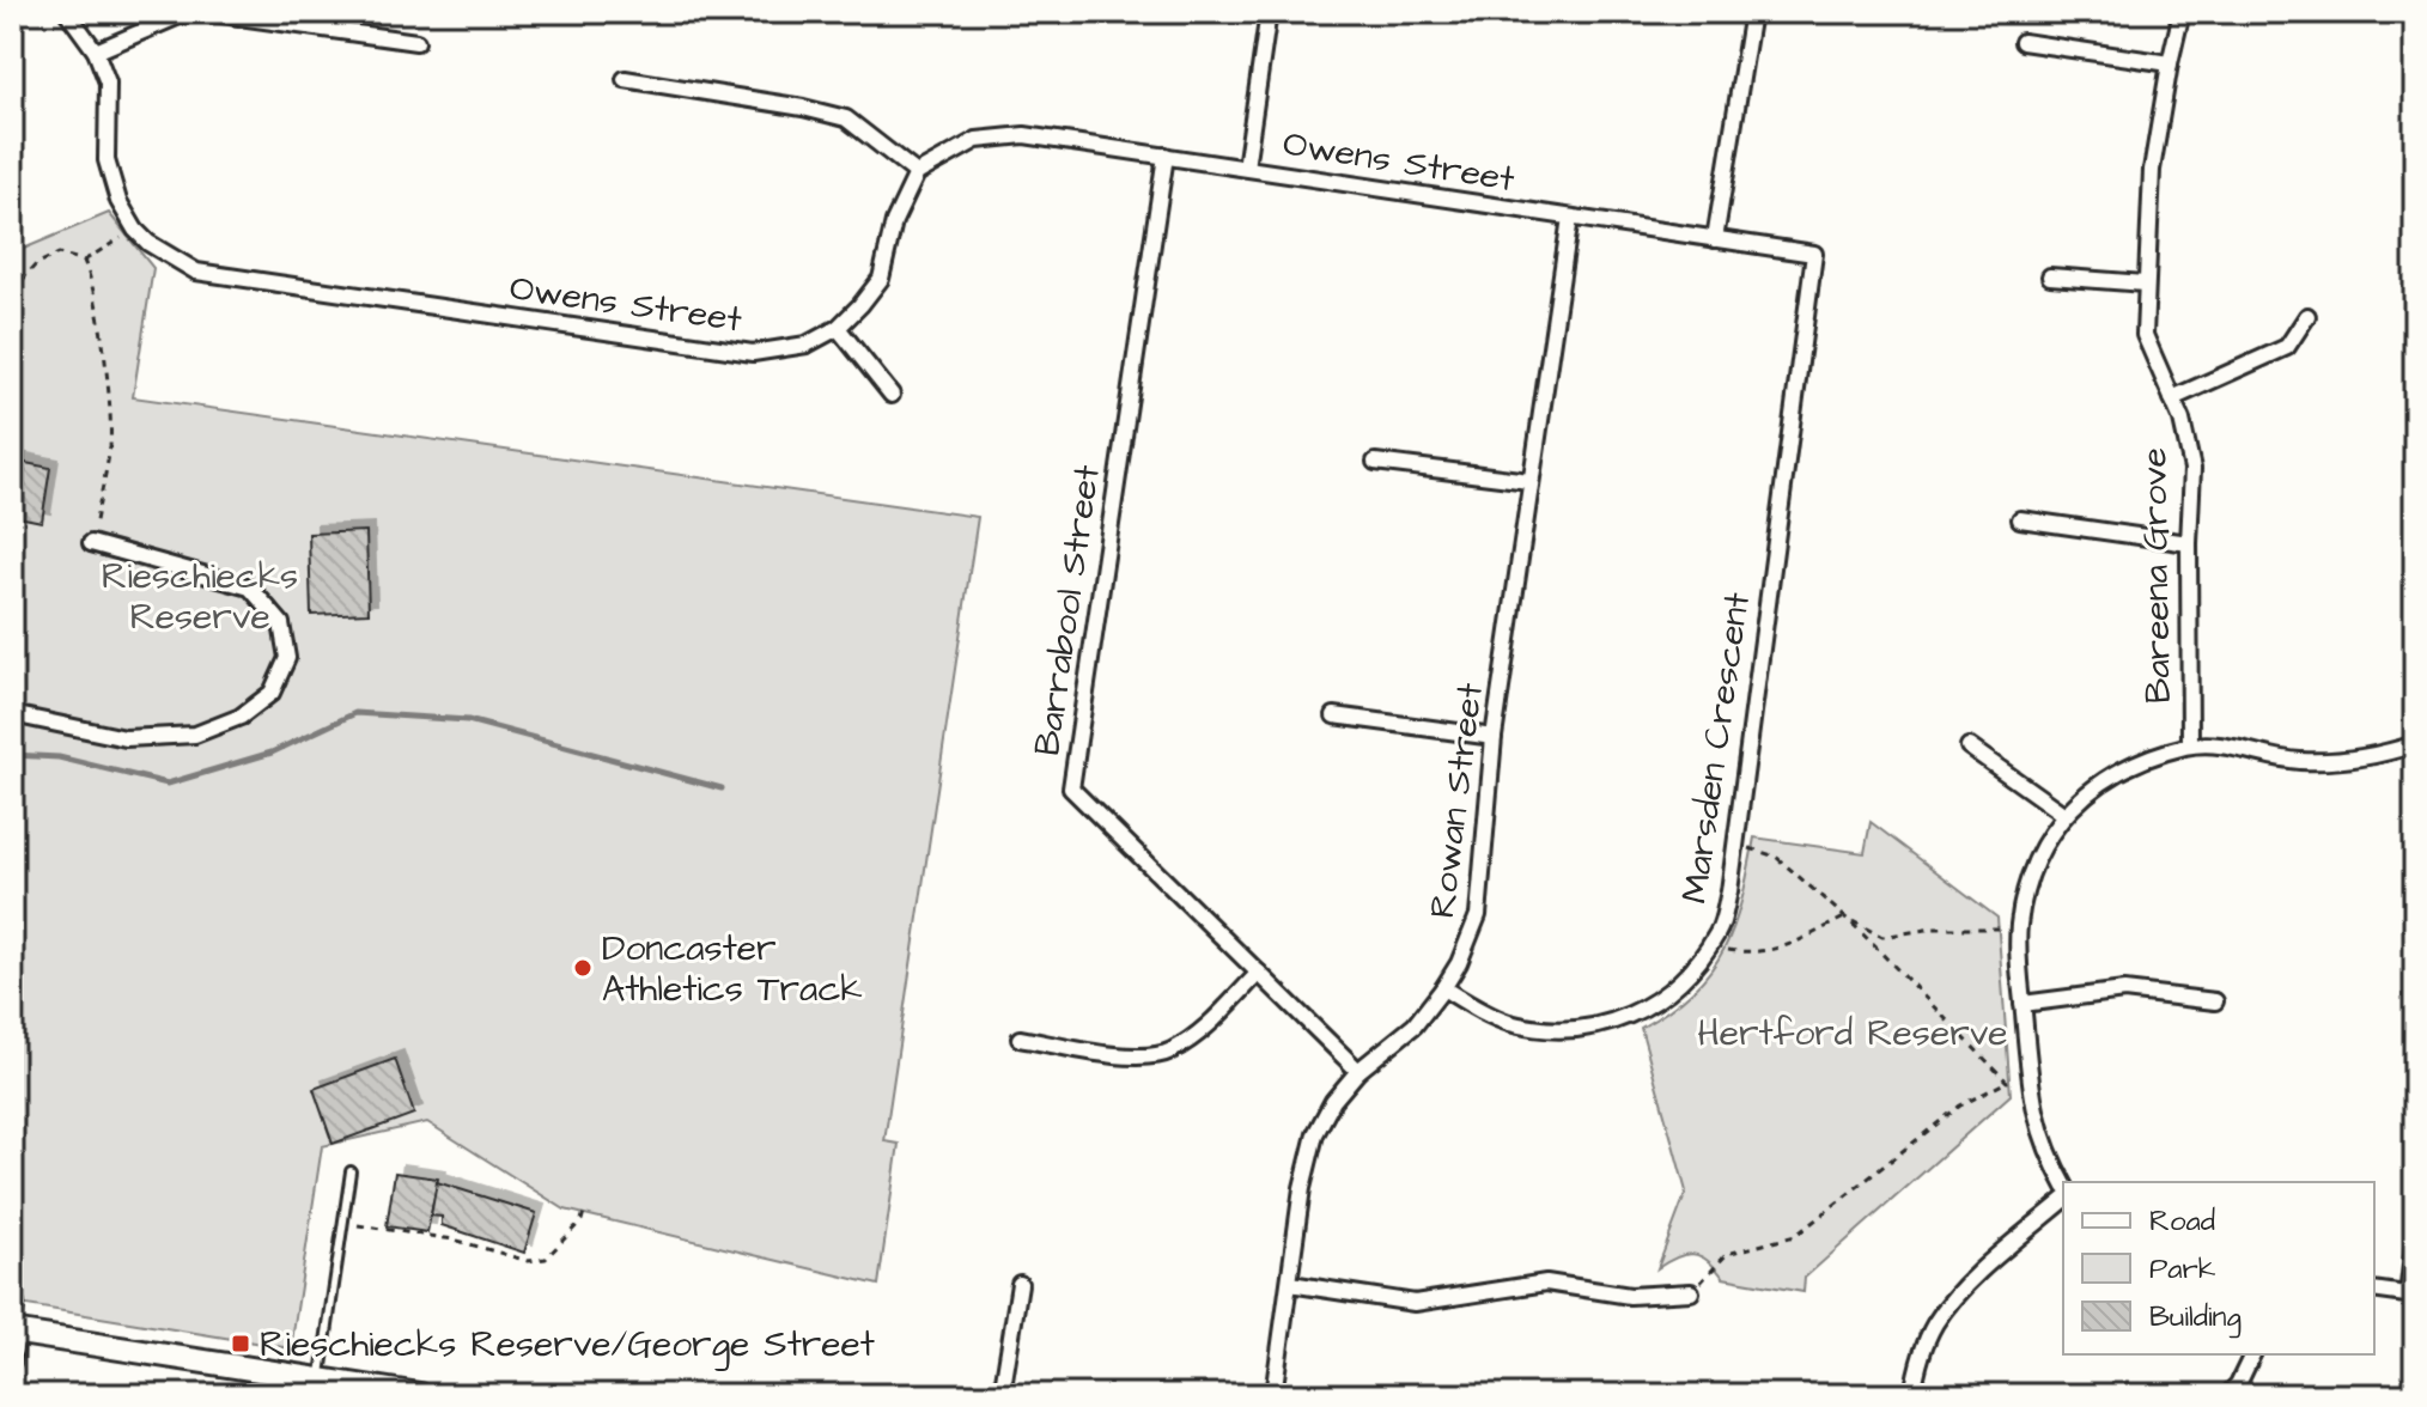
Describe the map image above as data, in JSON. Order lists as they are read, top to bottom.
{
  "streets": {
    "street": [
      "Owens Street",
      "Bareena Grove",
      "Barrabool Street",
      "Marsden Crescent",
      "Rowan Street"
    ]
  },
  "crossings": [
    ["Owens Street", "Barrabool Street"],
    ["Owens Street", "Marsden Crescent"],
    ["Owens Street", "Rowan Street"],
    ["Barrabool Street", "Rowan Street"],
    ["Marsden Crescent", "Rowan Street"]
  ],
  "parks": ["Rieschiecks Reserve", "Hertford Reserve"],
  "places": {
    "other": ["Doncaster Athletics Track"],
    "transit": ["Rieschiecks Reserve/George Street"]
  },
  "legend": ["Road", "Park", "Building"]
}
